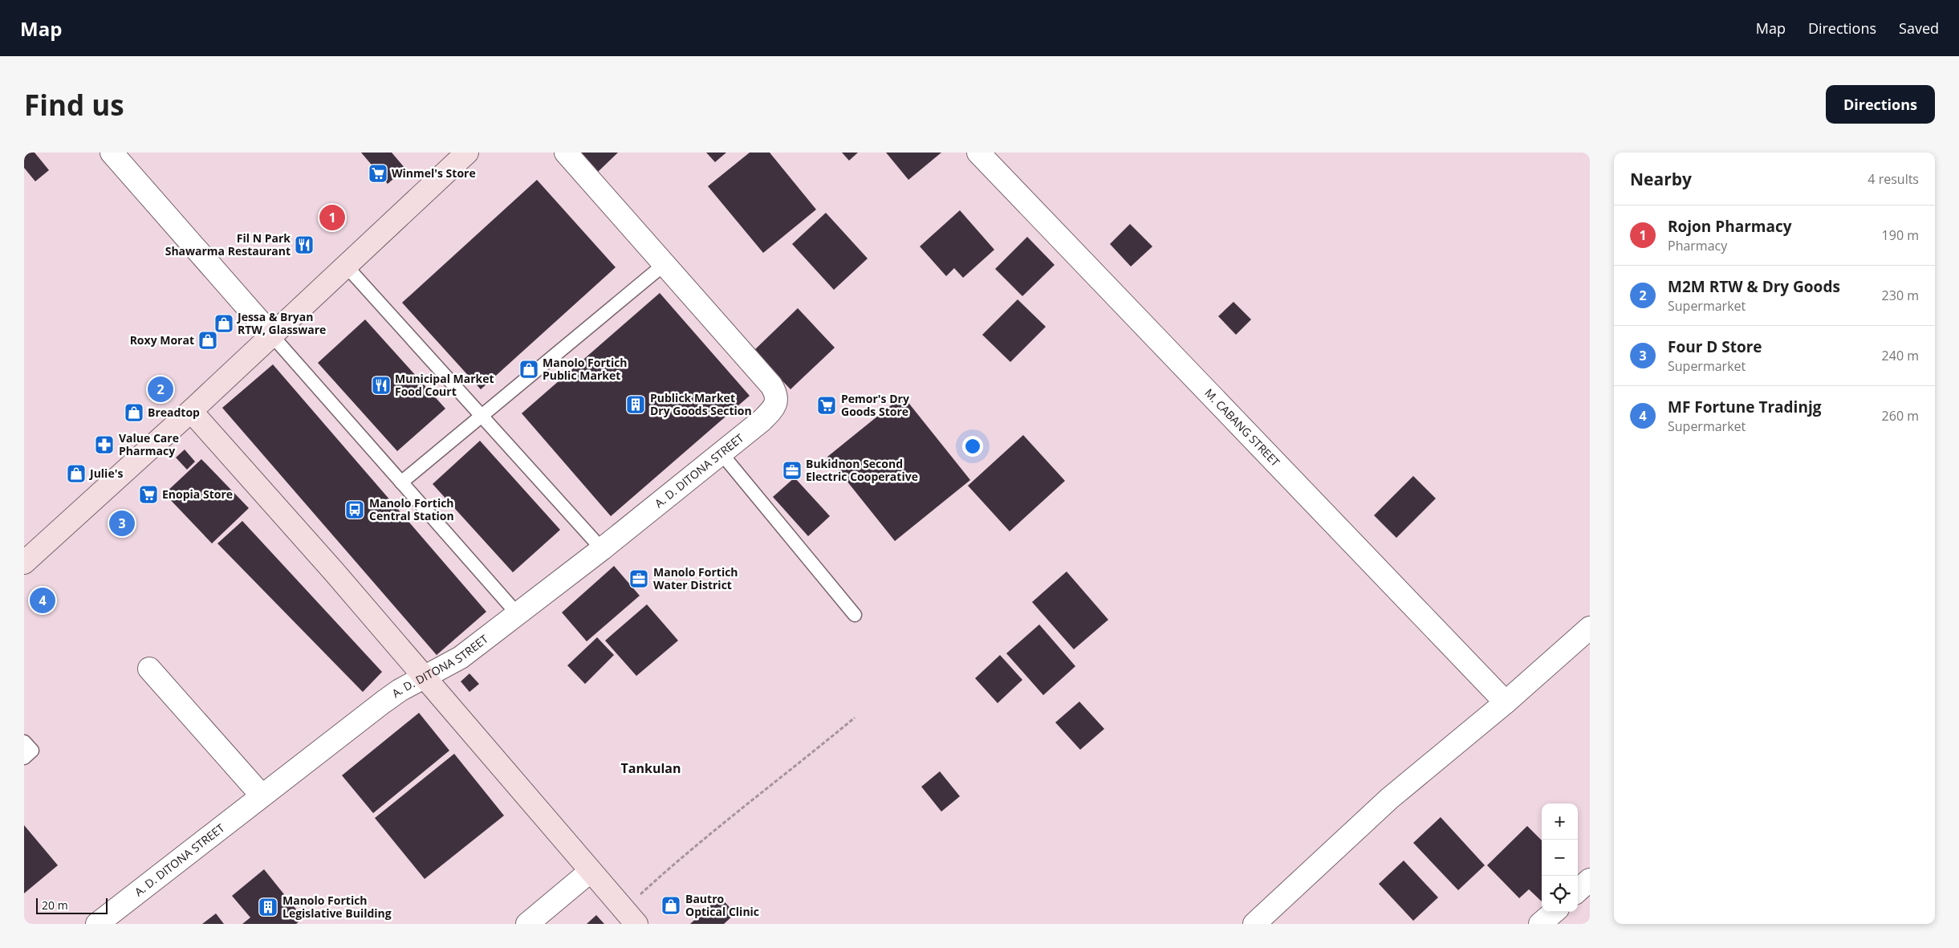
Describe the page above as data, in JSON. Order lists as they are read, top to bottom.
{
  "streets": {
    "street": ["M. CABANG STREET", "A. D. DITONA STREET"]
  },
  "districts": ["Tankulan"],
  "places": {
    "supermarket": ["Winmel's Store", "Pemor's Dry Goods Store", "Enopia Store"],
    "restaurant": ["Fil N Park Shawarma Restaurant", "Municipal Market Food Court"],
    "shop": [
      "Jessa & Bryan RTW, Glassware",
      "Roxy Morat",
      "Manolo Fortich Public Market",
      "Breadtop",
      "Julie's",
      "Bautro Optical Clinic"
    ],
    "building": ["Publick Market Dry Goods Section", "Manolo Fortich Legislative Building"],
    "pharmacy": ["Value Care Pharmacy"],
    "office": ["Bukidnon Second Electric Cooperative", "Manolo Fortich Water District"],
    "bus stop": ["Manolo Fortich Central Station"]
  },
  "scale_bar": "20 m",
  "page": {
    "header": "Map",
    "nav": ["Map", "Directions", "Saved"],
    "buttons": "Directions",
    "title": "Find us",
    "heading": ["Nearby", "4 results"],
    "pins": [
      "1",
      "2",
      "3",
      "4"
    ],
    "list": [
      {
        "mark": "1",
        "name": "Rojon Pharmacy",
        "note": "Pharmacy",
        "value": "190 m"
      },
      {
        "mark": "2",
        "name": "M2M RTW & Dry Goods",
        "note": "Supermarket",
        "value": "230 m"
      },
      {
        "mark": "3",
        "name": "Four D Store",
        "note": "Supermarket",
        "value": "240 m"
      },
      {
        "mark": "4",
        "name": "MF Fortune Tradinjg",
        "note": "Supermarket",
        "value": "260 m"
      }
    ],
    "map_buttons": ["+", "−"],
    "scale": "20 m"
  }
}
